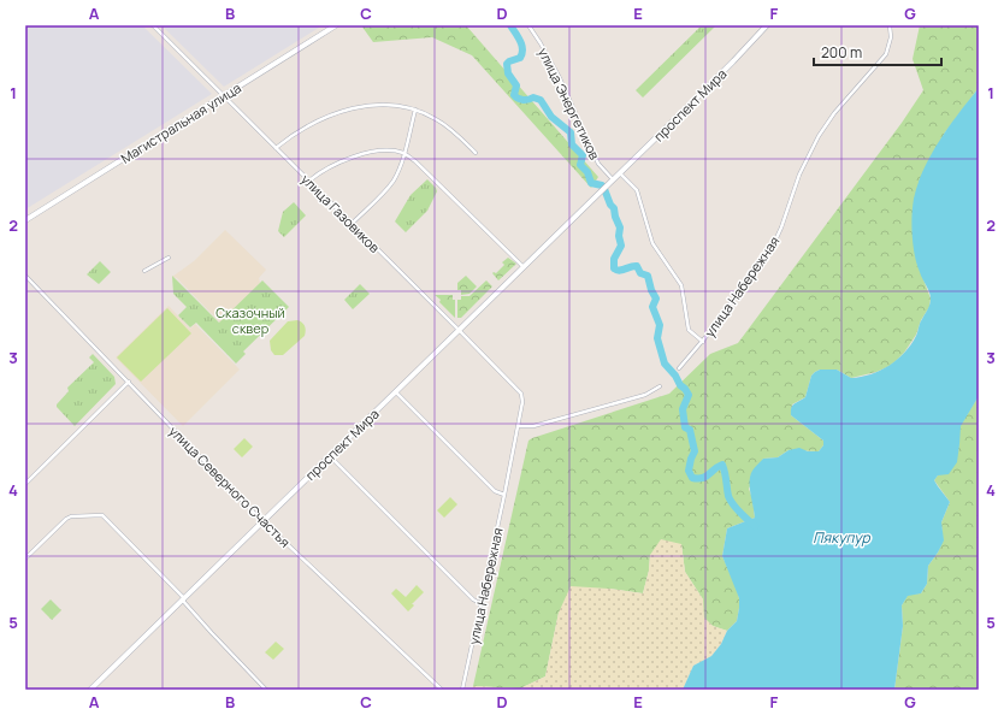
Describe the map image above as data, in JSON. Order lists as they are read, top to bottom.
{
  "streets": {
    "main road": ["проспект Мира", "Магистральная улица"],
    "street": [
      "улица Энергетиков",
      "улица Газовиков",
      "улица Набережная",
      "улица Северного Счастья"
    ]
  },
  "crossings": [
    ["улица Энергетиков", "проспект Мира"],
    ["проспект Мира", "улица Газовиков"],
    ["проспект Мира", "улица Набережная"],
    ["проспект Мира", "улица Северного Счастья"],
    ["Магистральная улица", "улица Газовиков"],
    ["улица Газовиков", "улица Набережная"]
  ],
  "water": ["Пякупур"],
  "parks": ["Сказочный сквер"],
  "scale_bar": "200 m",
  "grid": {
    "columns": [
      "A",
      "B",
      "C",
      "D",
      "E",
      "F",
      "G"
    ],
    "rows": [
      "1",
      "2",
      "3",
      "4",
      "5"
    ]
  }
}
